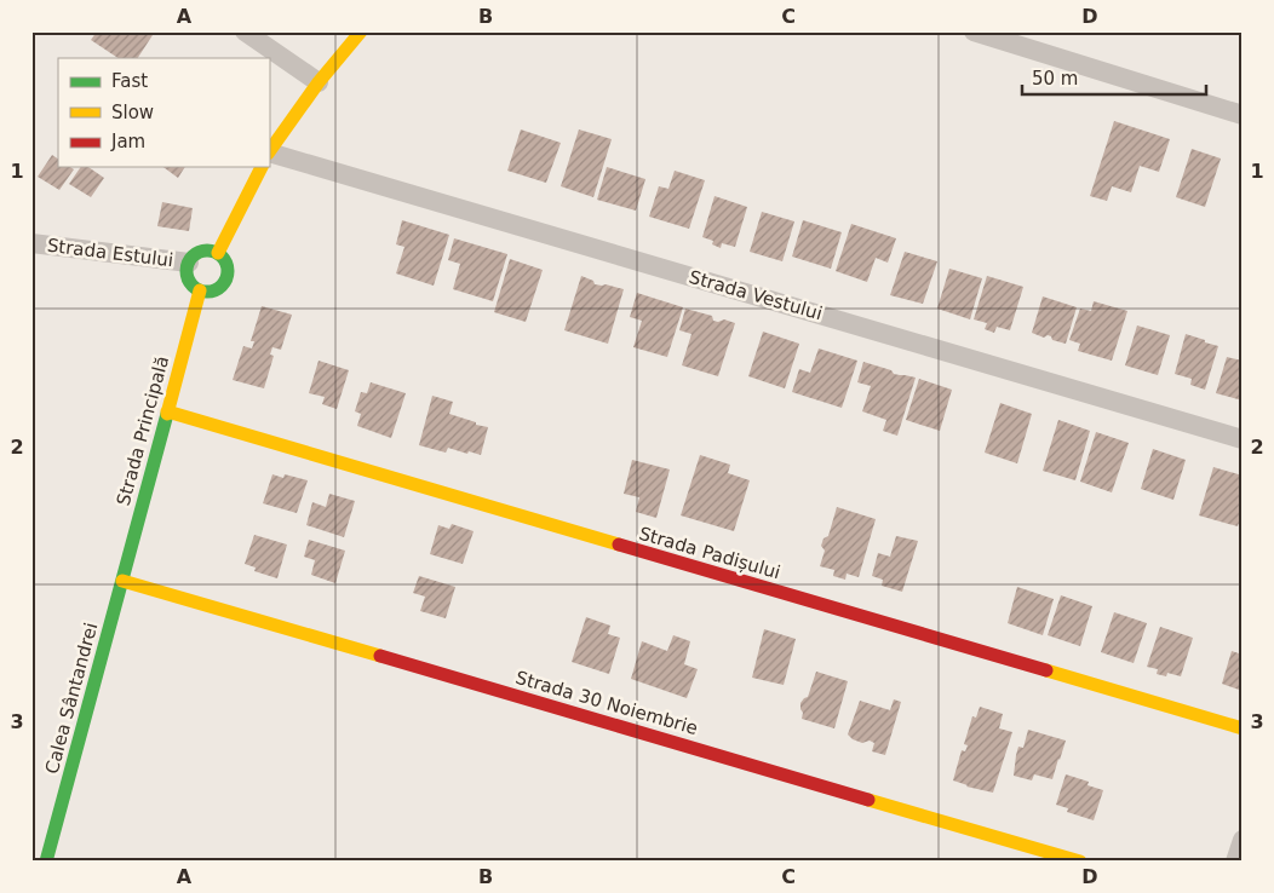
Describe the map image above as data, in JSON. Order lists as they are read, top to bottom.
{
  "streets": {
    "street": [
      "Strada Estului",
      "Strada Vestului",
      "Strada Principală",
      "Strada Padișului",
      "Calea Sântandrei",
      "Strada 30 Noiembrie"
    ]
  },
  "crossings": [
    ["Strada Estului", "Strada Principală"],
    ["Strada Principală", "Strada Padișului"],
    ["Strada Principală", "Calea Sântandrei"],
    ["Strada Principală", "Strada 30 Noiembrie"],
    ["Calea Sântandrei", "Strada 30 Noiembrie"]
  ],
  "legend": ["Fast", "Slow", "Jam"],
  "scale_bar": "50 m",
  "grid": {
    "columns": [
      "A",
      "B",
      "C",
      "D"
    ],
    "rows": ["1", "2", "3"]
  }
}
